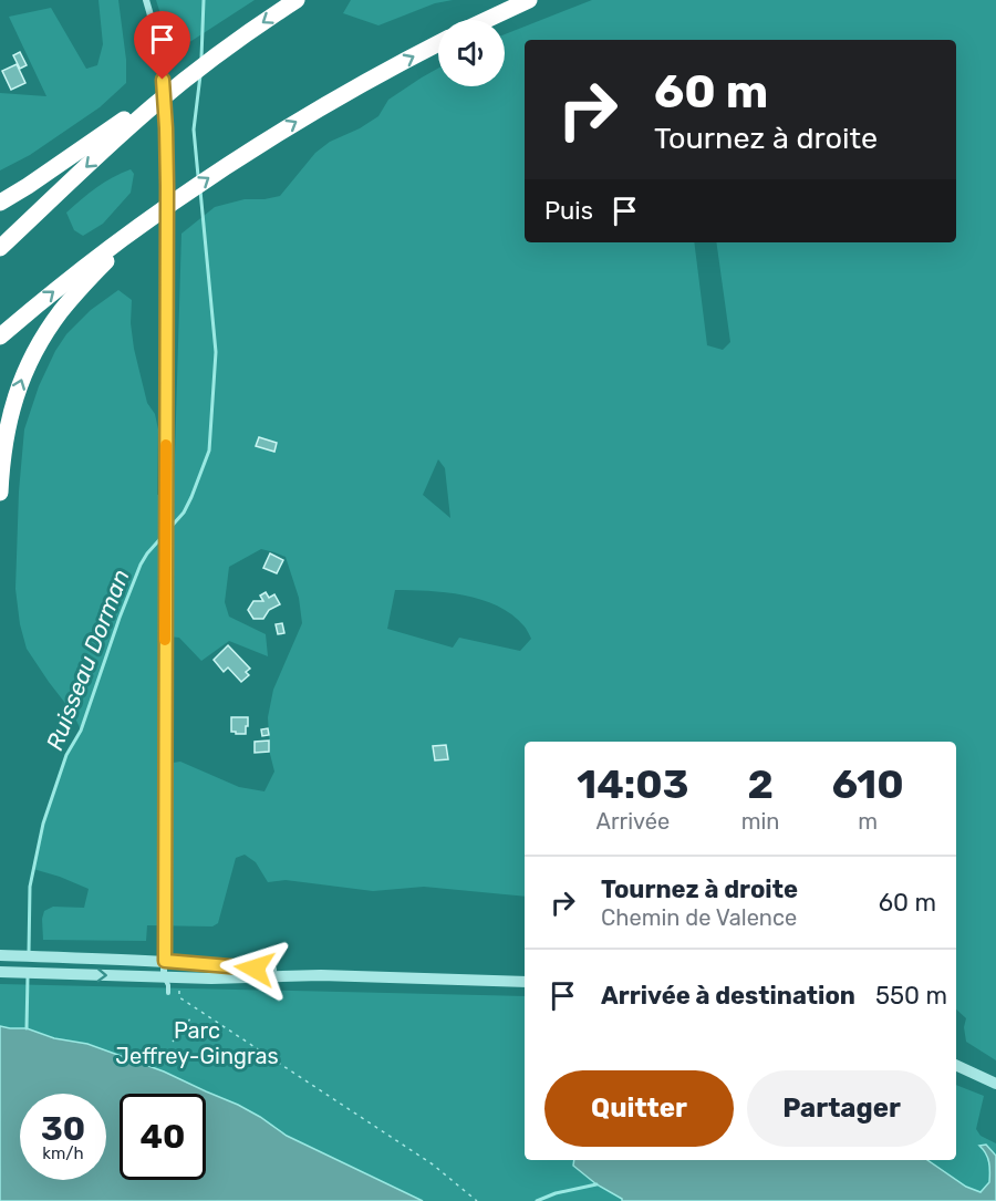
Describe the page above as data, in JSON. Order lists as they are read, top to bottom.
{
  "water": ["Ruisseau Dorman"],
  "parks": ["Parc Jeffrey-Gingras"],
  "page": {
    "turn": ["60 m", "Tournez à droite"],
    "then": "Puis",
    "eta": [
      "14:03",
      "Arrivée",
      "2",
      "min",
      "610",
      "m"
    ],
    "list": [
      {
        "name": "Tournez à droite",
        "note": "Chemin de Valence",
        "value": "60 m"
      },
      {
        "name": "Arrivée à destination",
        "value": "550 m"
      }
    ],
    "buttons": ["Quitter", "Partager"],
    "speed": "30 km/h",
    "limit": "40"
  }
}
